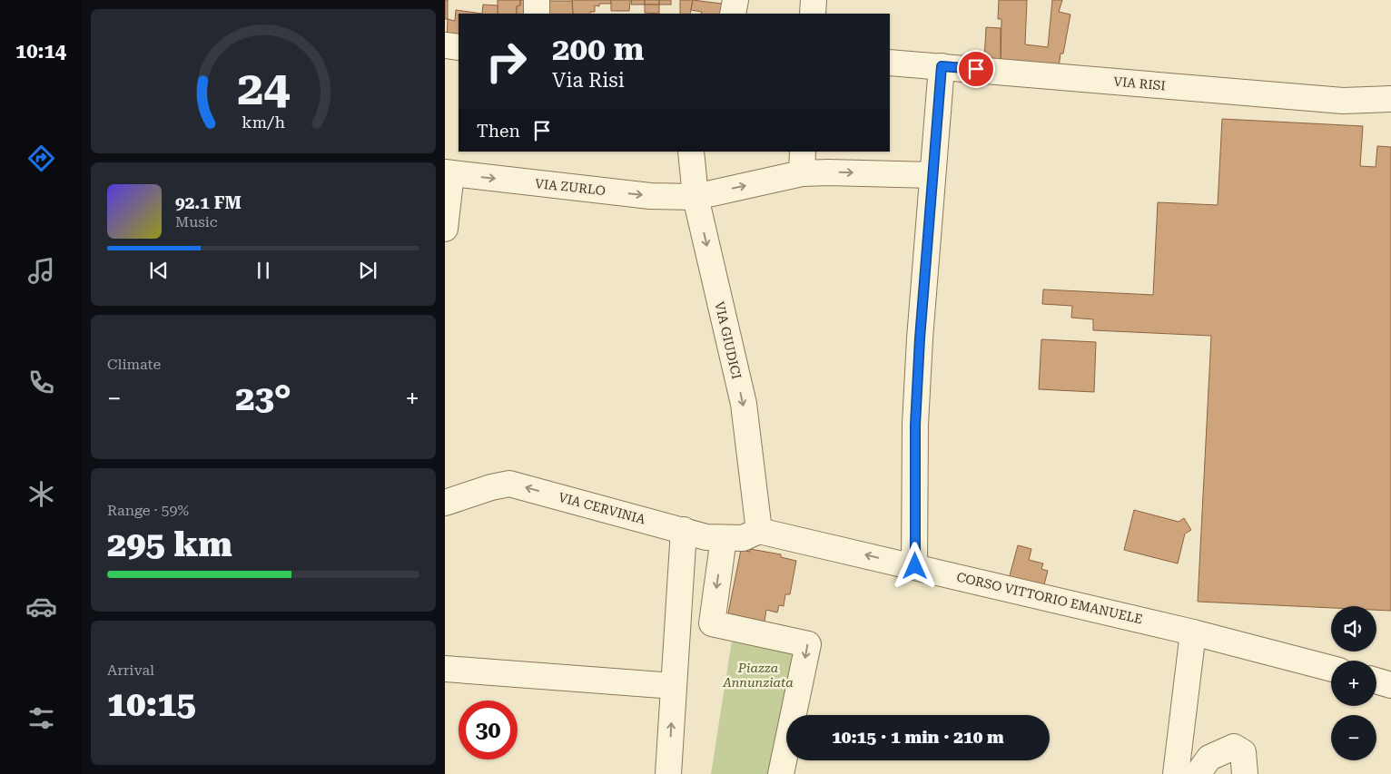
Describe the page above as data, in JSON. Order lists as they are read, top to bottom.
{
  "streets": {
    "street": [
      "VIA RISI",
      "VIA ZURLO",
      "VIA GIUDICI",
      "VIA CERVINIA",
      "CORSO VITTORIO EMANUELE"
    ]
  },
  "crossings": [
    ["VIA ZURLO", "VIA GIUDICI"],
    ["VIA GIUDICI", "VIA CERVINIA"],
    ["VIA GIUDICI", "CORSO VITTORIO EMANUELE"],
    ["VIA CERVINIA", "CORSO VITTORIO EMANUELE"]
  ],
  "one_way": ["VIA ZURLO"],
  "parks": ["Piazza Annunziata"],
  "page": {
    "tabs": "10:14",
    "turn": ["200 m", "Via Risi"],
    "then": "Then",
    "song": ["92.1 FM", "Music"],
    "tile": [
      "Climate",
      ["Range · 59%", "295 km"],
      ["Arrival", "10:15"]
    ],
    "heat": ["−", "23°", "+"],
    "map_buttons": ["+", "−"],
    "limit": "30",
    "trip": "10:15 · 1 min · 210 m",
    "gauge": ["24", "km/h"]
  }
}
